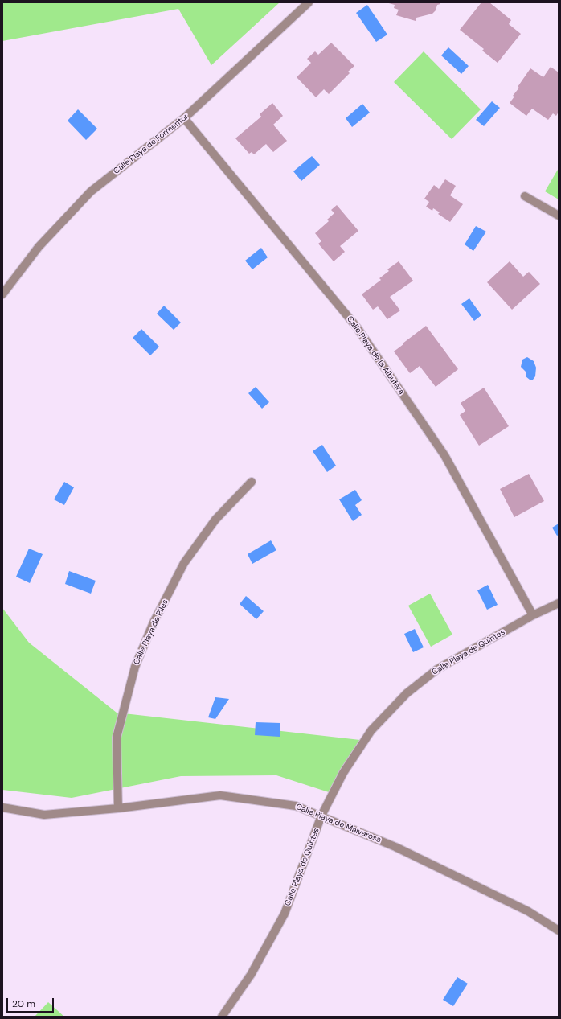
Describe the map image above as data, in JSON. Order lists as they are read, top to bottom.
{
  "streets": {
    "street": [
      "Calle Playa de Formentor",
      "Calle Playa de la Albufera",
      "Calle Playa de Piles",
      "Calle Playa de Quintes",
      "Calle Playa de Malvarosa"
    ]
  },
  "crossings": [
    ["Calle Playa de Formentor", "Calle Playa de la Albufera"],
    ["Calle Playa de la Albufera", "Calle Playa de Quintes"],
    ["Calle Playa de Piles", "Calle Playa de Malvarosa"],
    ["Calle Playa de Quintes", "Calle Playa de Malvarosa"]
  ],
  "scale_bar": "20 m"
}
